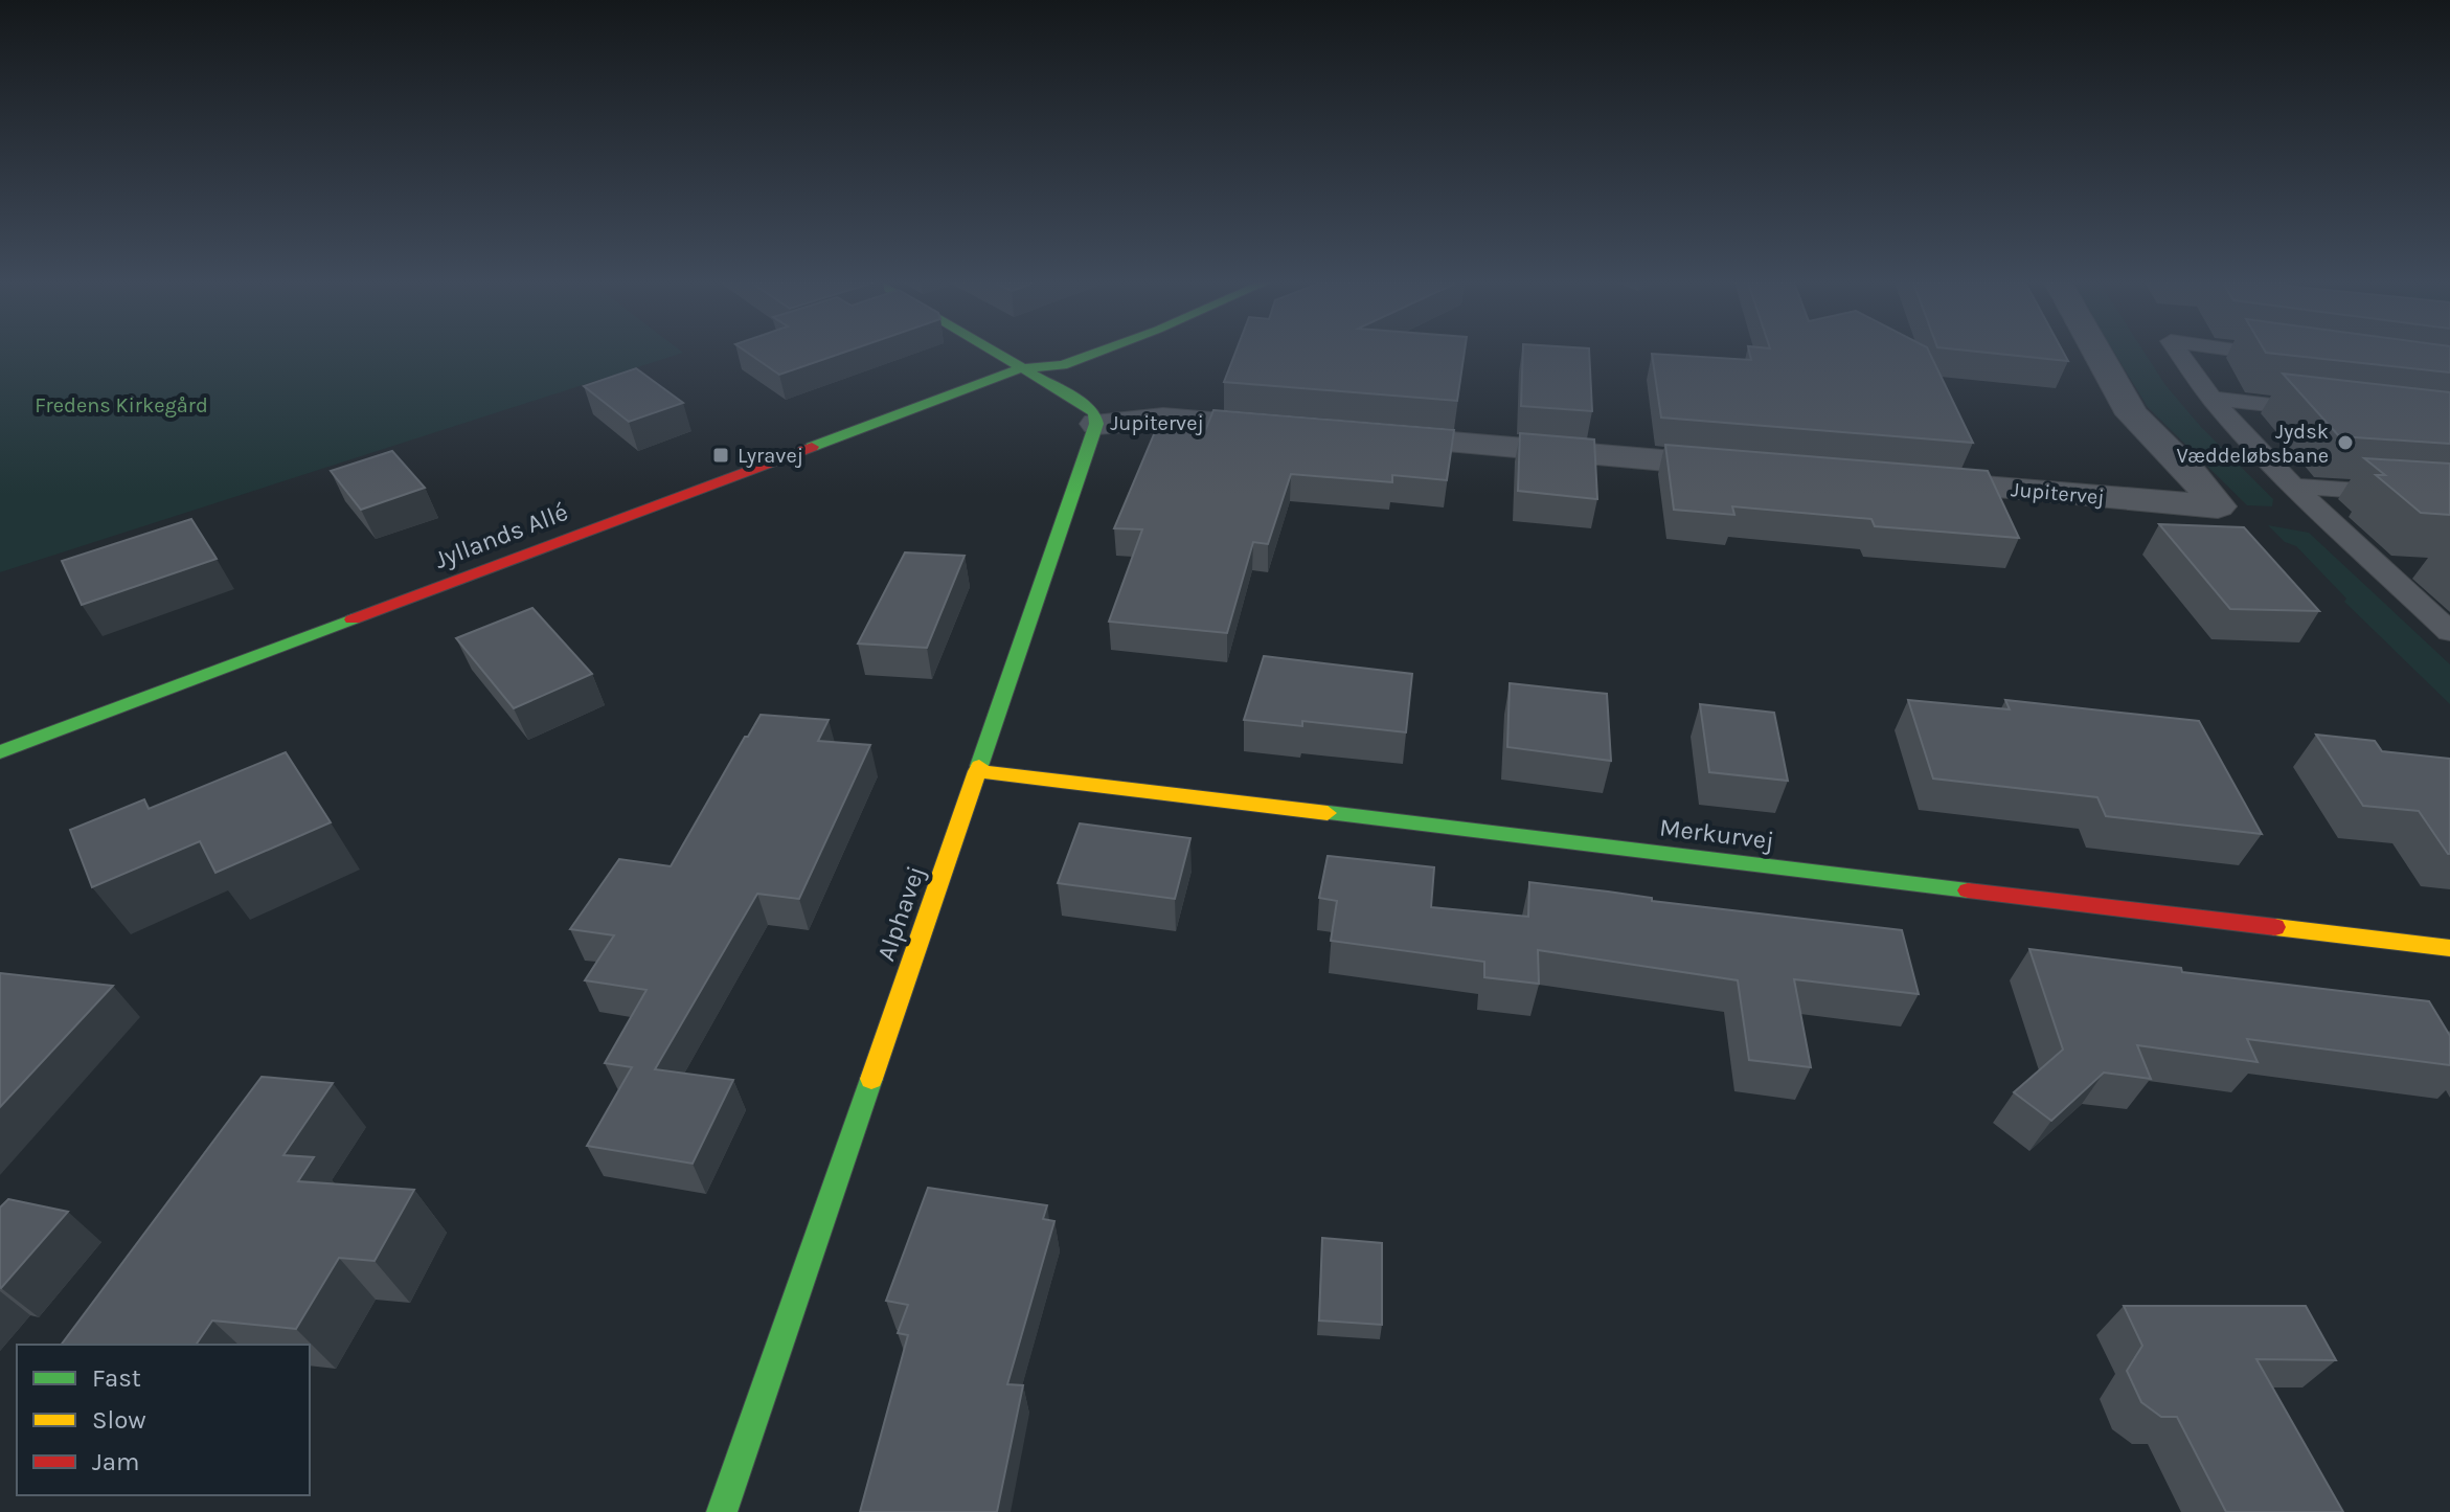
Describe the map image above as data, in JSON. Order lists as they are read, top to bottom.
{
  "streets": {
    "street": [
      "Jupitervej",
      "Jyllands Allé",
      "Merkurvej",
      "Alphavej"
    ]
  },
  "crossings": [
    ["Jupitervej", "Alphavej"],
    ["Merkurvej", "Alphavej"]
  ],
  "parks": ["Fredens Kirkegård"],
  "places": {
    "other": ["Jydsk Væddeløbsbane"],
    "transit": ["Lyravej"]
  },
  "legend": ["Fast", "Slow", "Jam"]
}
